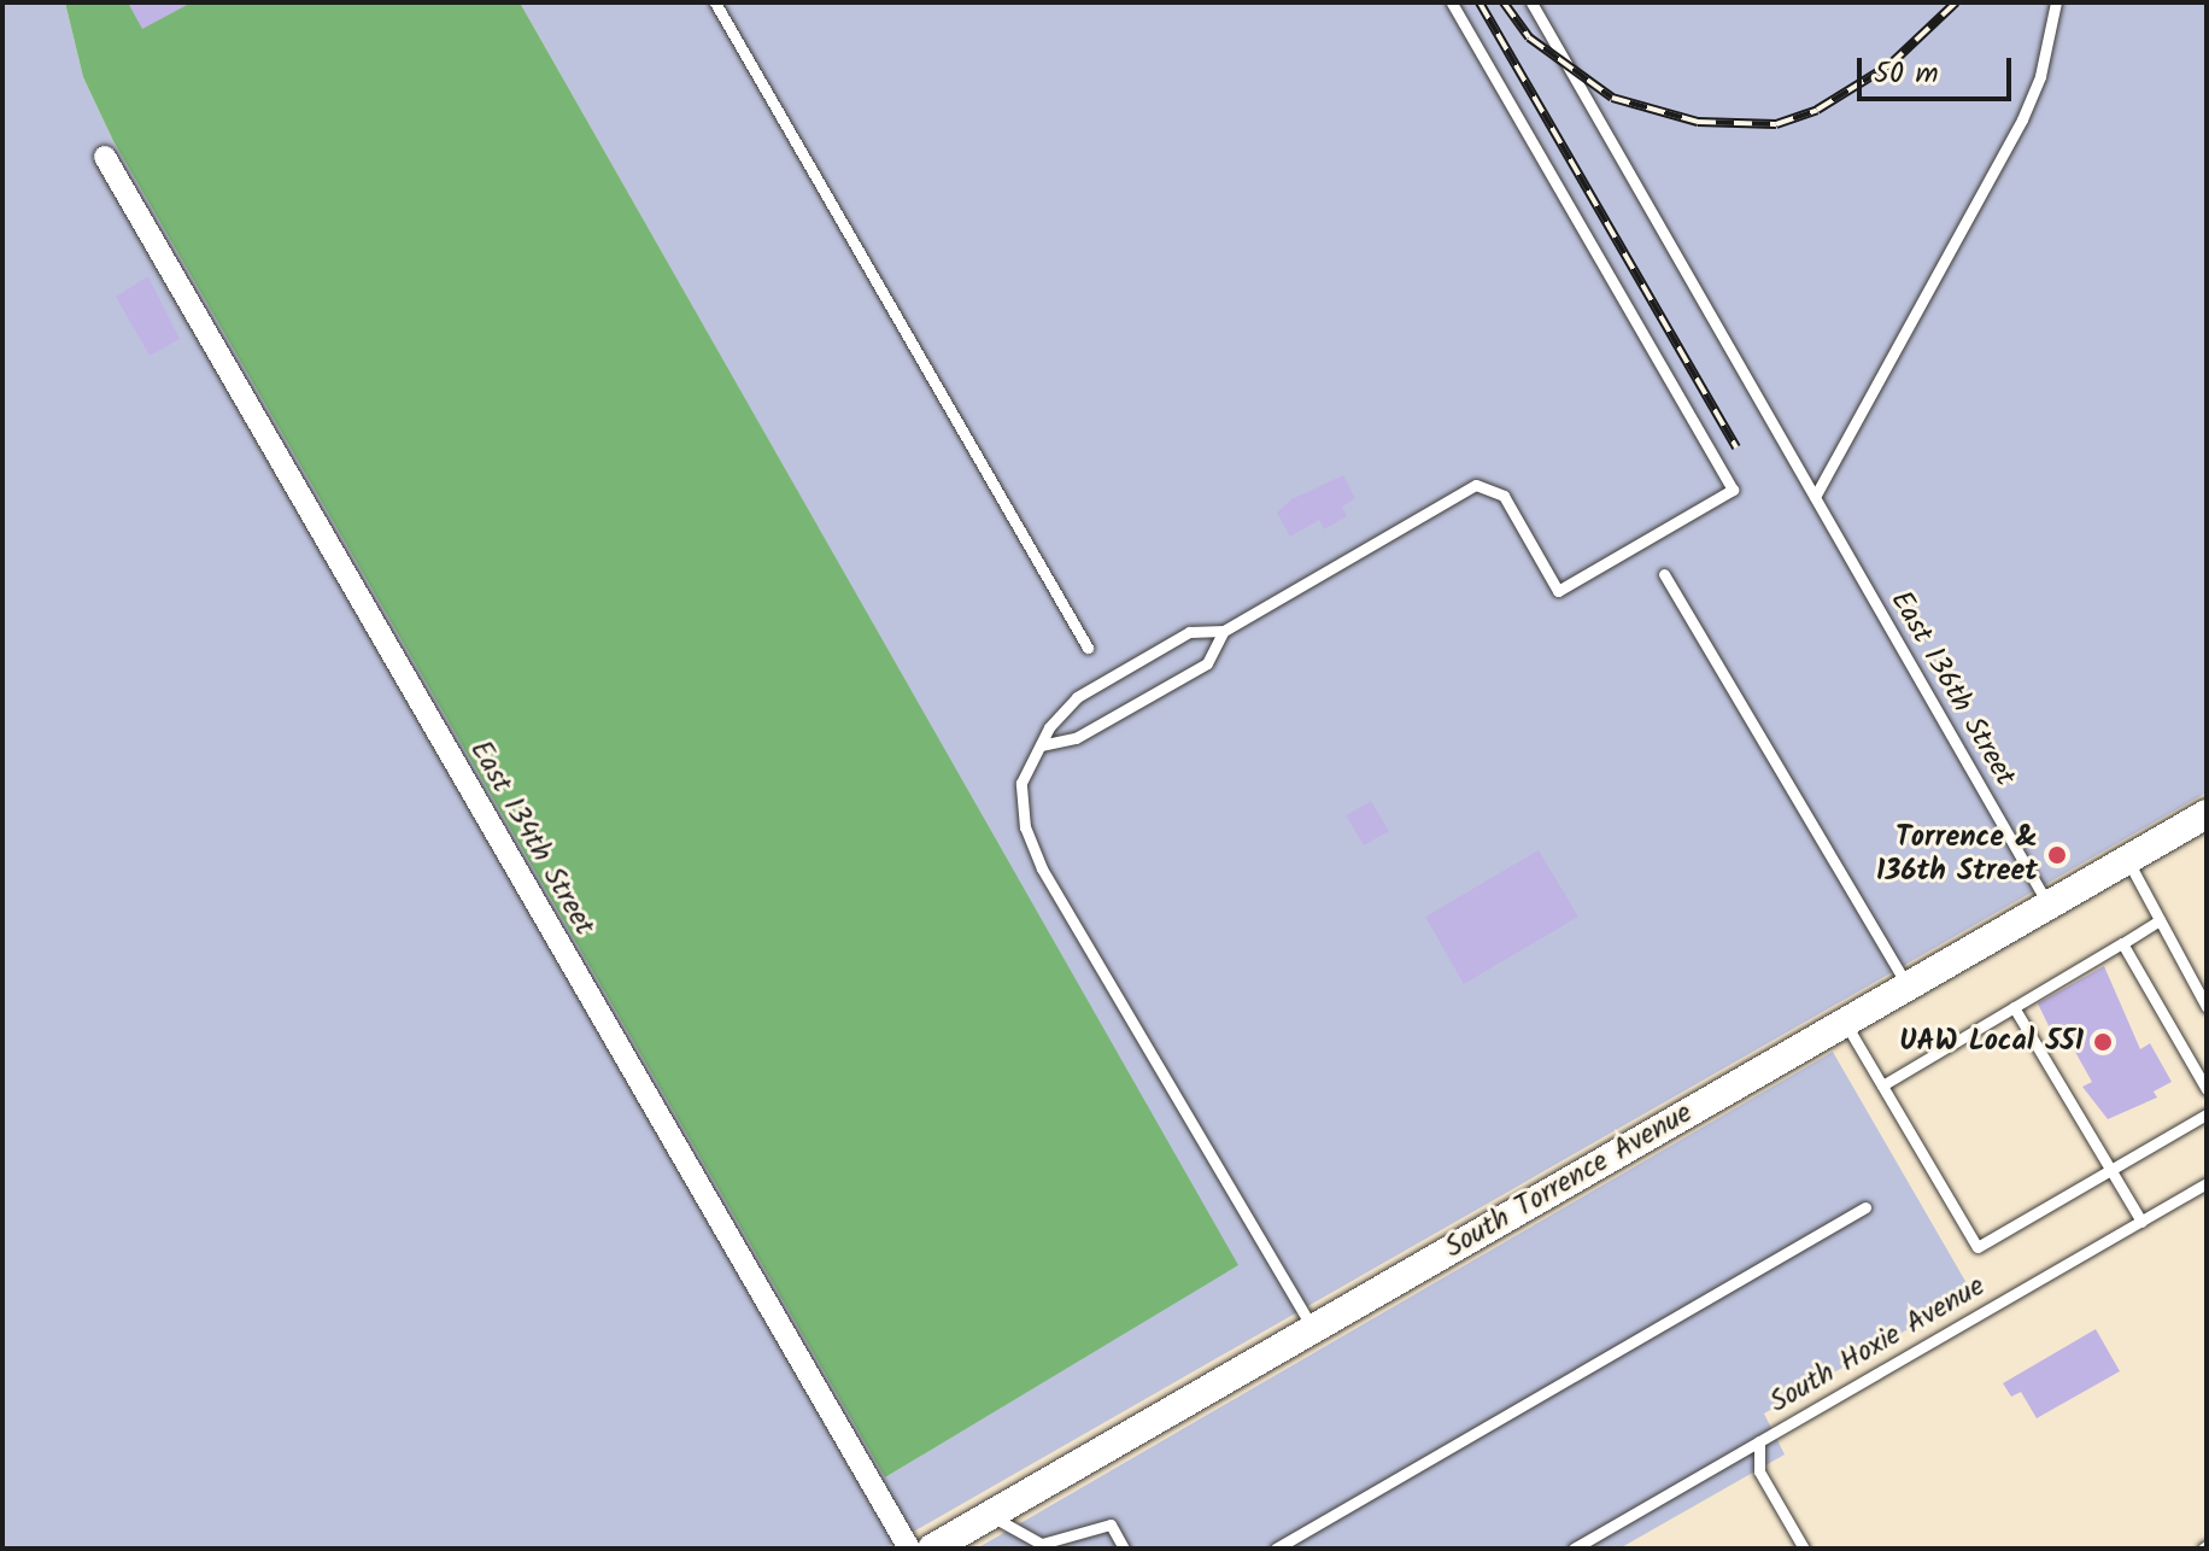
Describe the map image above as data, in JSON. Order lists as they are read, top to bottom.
{
  "streets": {
    "main road": ["South Torrence Avenue"],
    "street": ["East 134th Street"],
    "lane": ["East 136th Street", "South Hoxie Avenue"]
  },
  "crossings": [
    ["East 136th Street", "South Torrence Avenue"]
  ],
  "places": ["Torrence & 136th Street", "UAW Local 551"],
  "scale_bar": "50 m"
}
